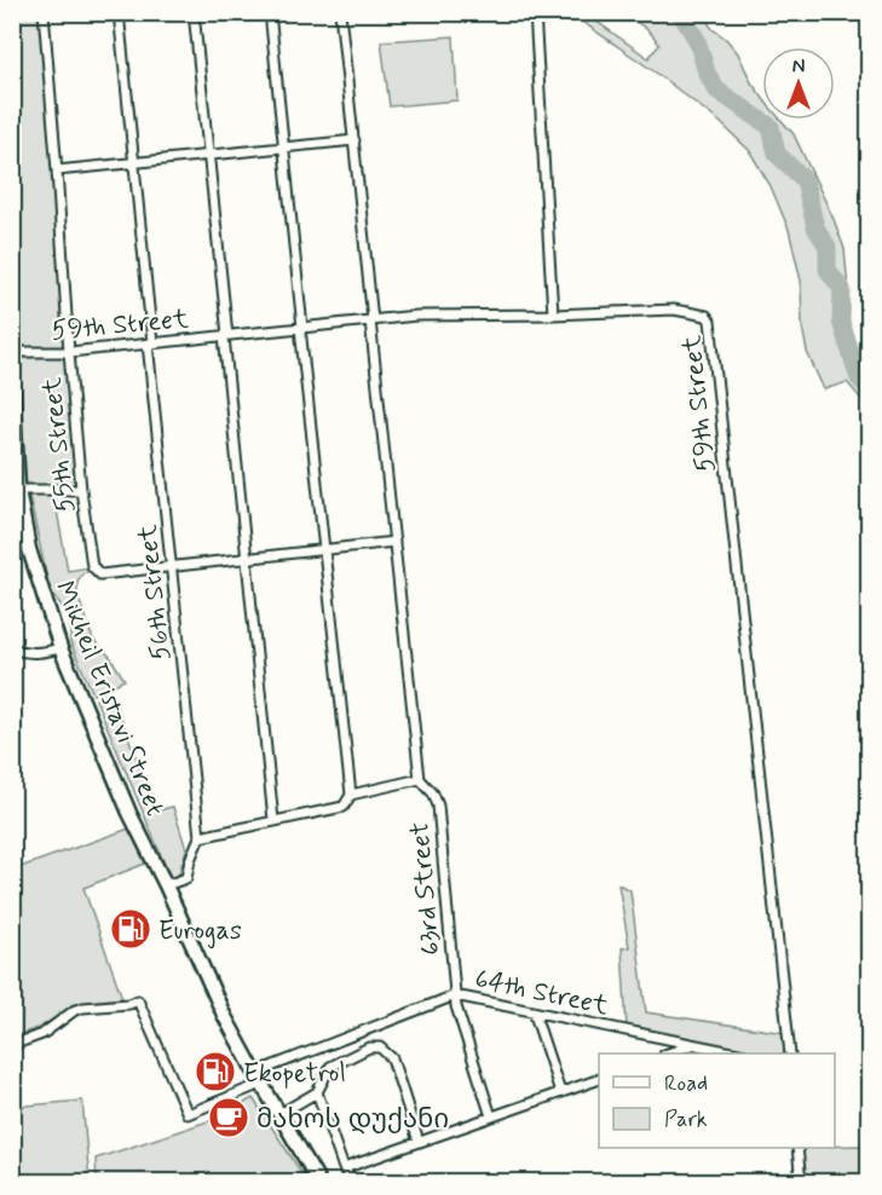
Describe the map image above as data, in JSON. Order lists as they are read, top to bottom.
{
  "streets": {
    "main road": ["Mikheil Eristavi Street"],
    "street": [
      "59th Street",
      "55th Street",
      "56th Street",
      "63rd Street",
      "64th Street"
    ]
  },
  "crossings": [
    ["59th Street", "55th Street"],
    ["59th Street", "56th Street"],
    ["55th Street", "56th Street"],
    ["Mikheil Eristavi Street", "64th Street"],
    ["63rd Street", "64th Street"]
  ],
  "places": {
    "fuel station": ["Eurogas", "Ekopetrol"],
    "cafe": ["მახოს დუქანი"]
  },
  "legend": ["Road", "Park"],
  "north": "top"
}
